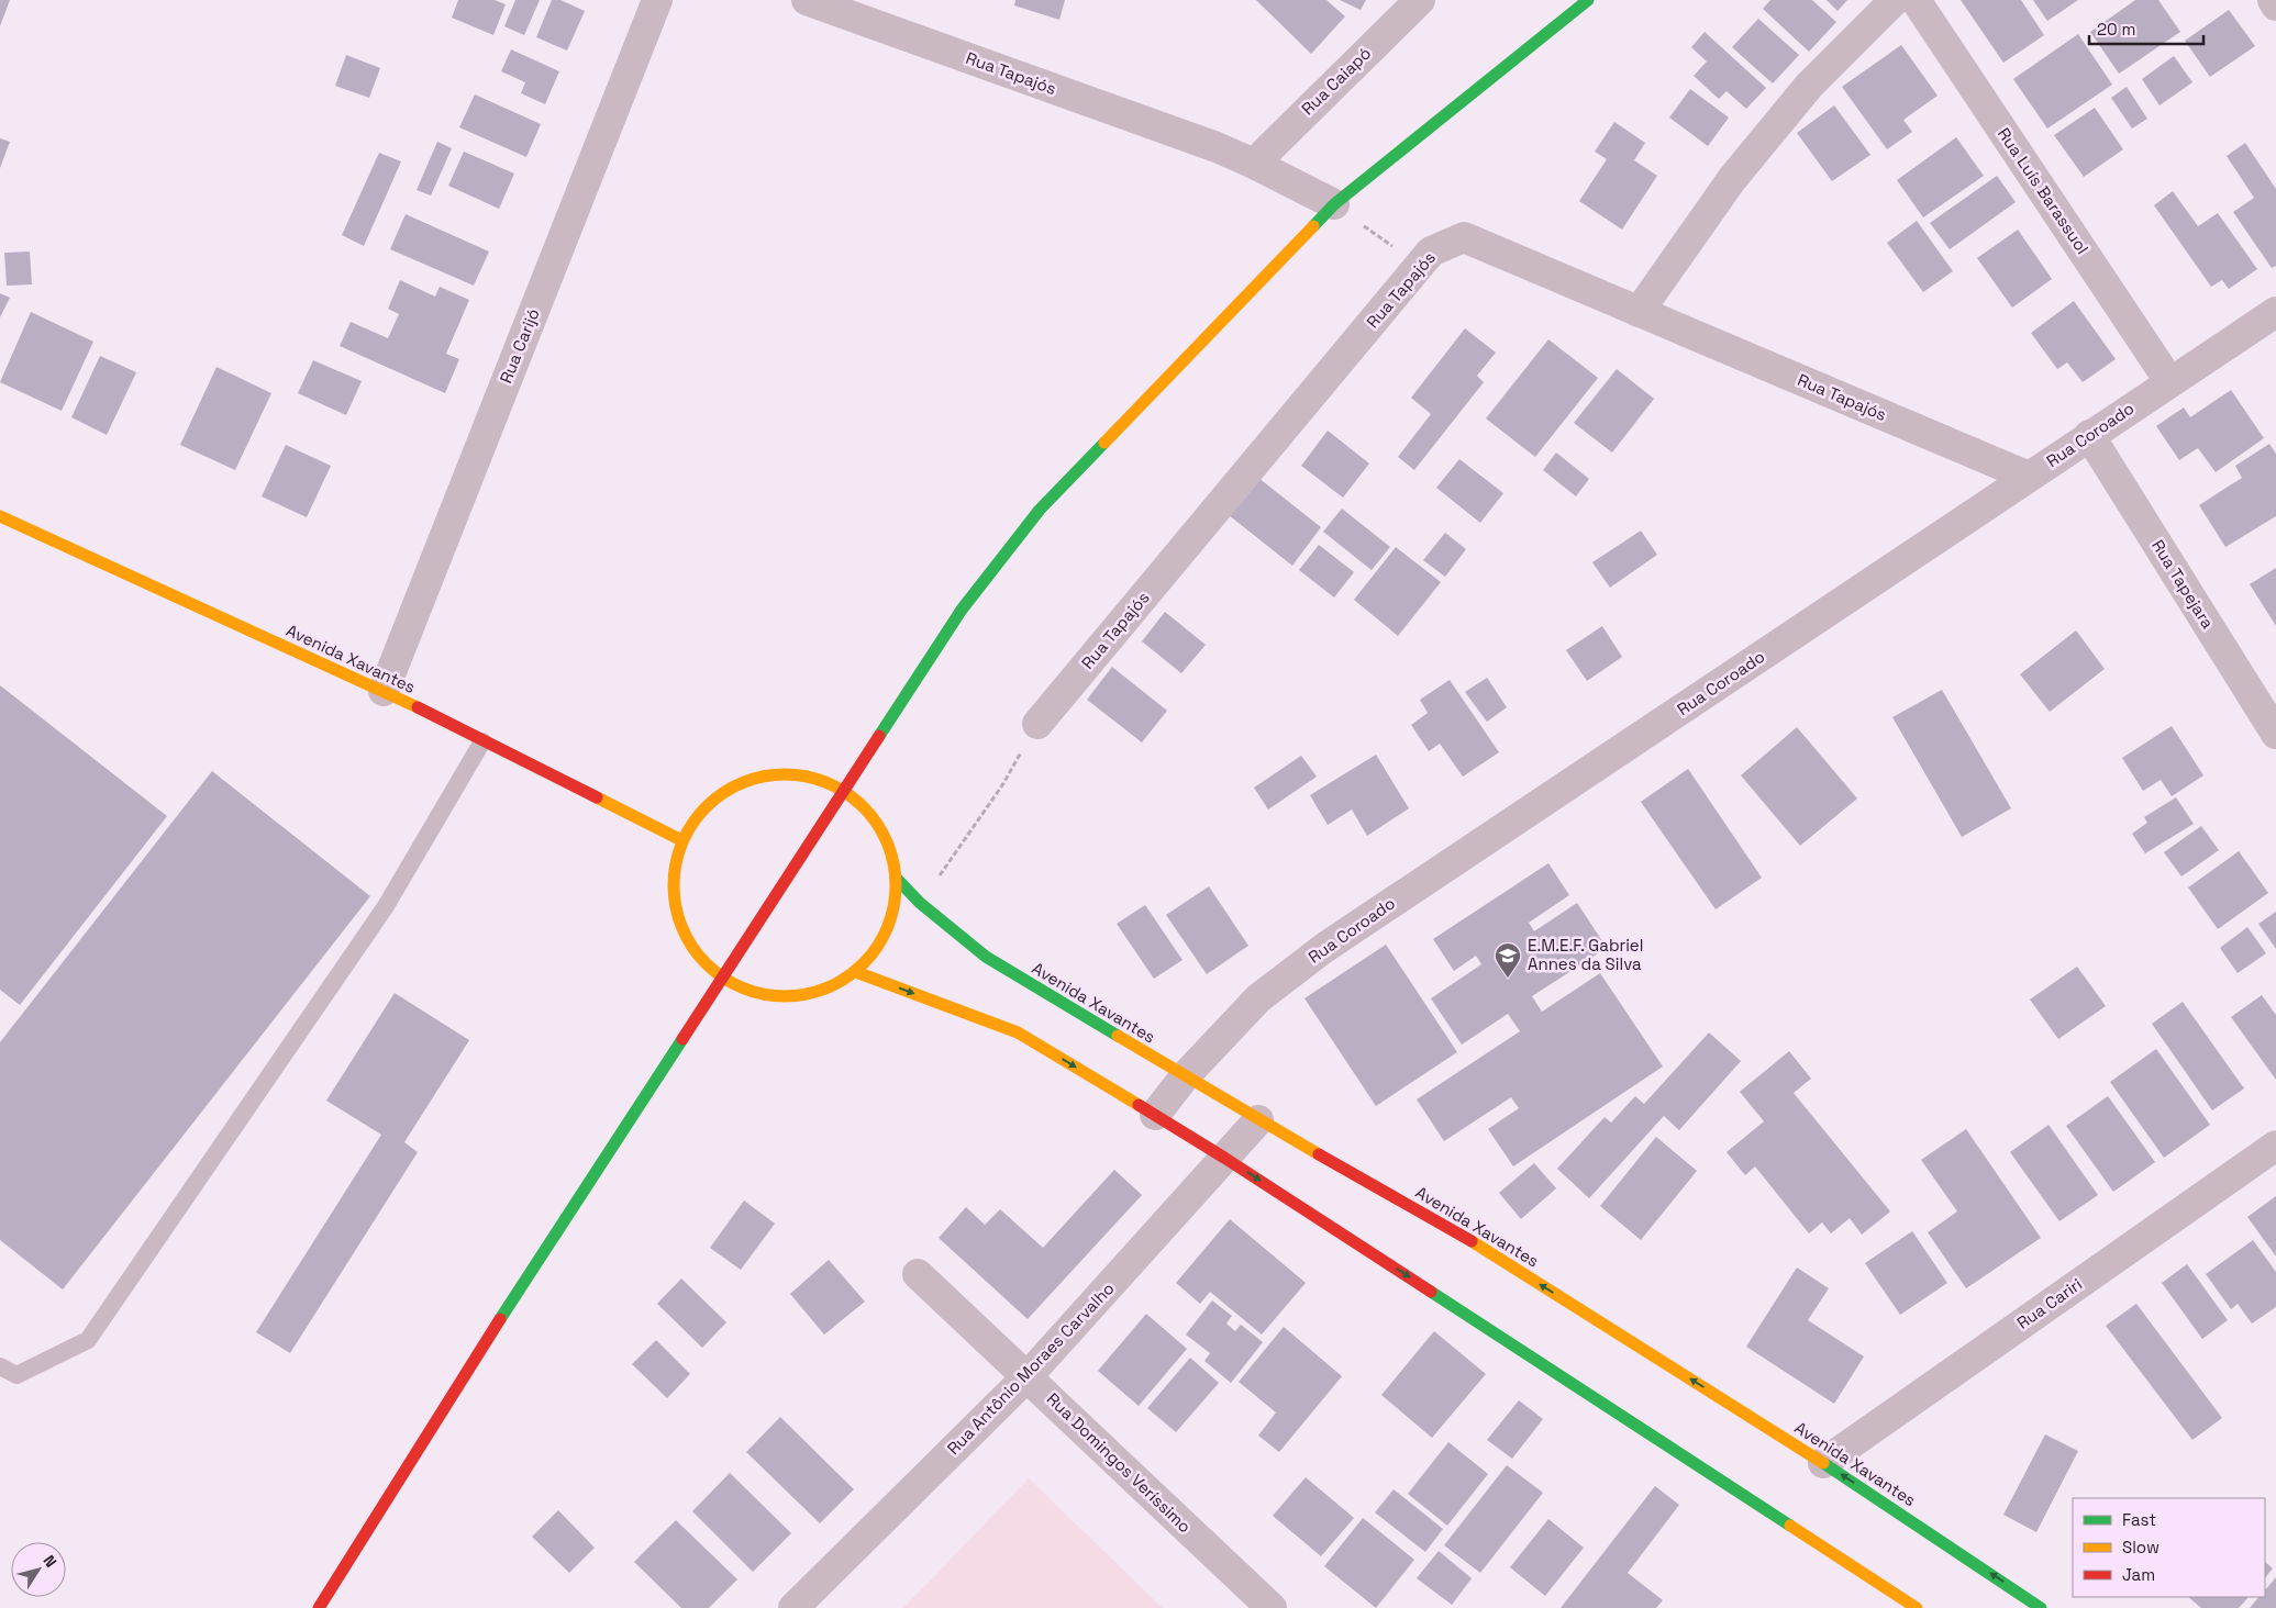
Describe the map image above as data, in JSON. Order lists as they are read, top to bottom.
{
  "streets": {
    "main road": ["Avenida Xavantes"],
    "street": [
      "Rua Tapajós",
      "Rua Caiapó",
      "Rua Luís Barassuol",
      "Rua Carijó",
      "Rua Coroado",
      "Rua Tapejara",
      "Rua Cariri",
      "Rua Antônio Moraes Carvalho",
      "Rua Domingos Veríssimo"
    ]
  },
  "crossings": [
    ["Rua Tapajós", "Rua Caiapó"],
    ["Rua Tapajós", "Rua Coroado"],
    ["Rua Luís Barassuol", "Rua Coroado"],
    ["Rua Carijó", "Avenida Xavantes"],
    ["Rua Coroado", "Rua Tapejara"],
    ["Rua Coroado", "Avenida Xavantes"],
    ["Avenida Xavantes", "Rua Cariri"],
    ["Avenida Xavantes", "Rua Antônio Moraes Carvalho"],
    ["Rua Antônio Moraes Carvalho", "Rua Domingos Veríssimo"]
  ],
  "places": {
    "school or university": ["E.M.E.F. Gabriel Annes da Silva"]
  },
  "legend": ["Fast", "Slow", "Jam"],
  "scale_bar": "20 m",
  "north": "top right"
}
